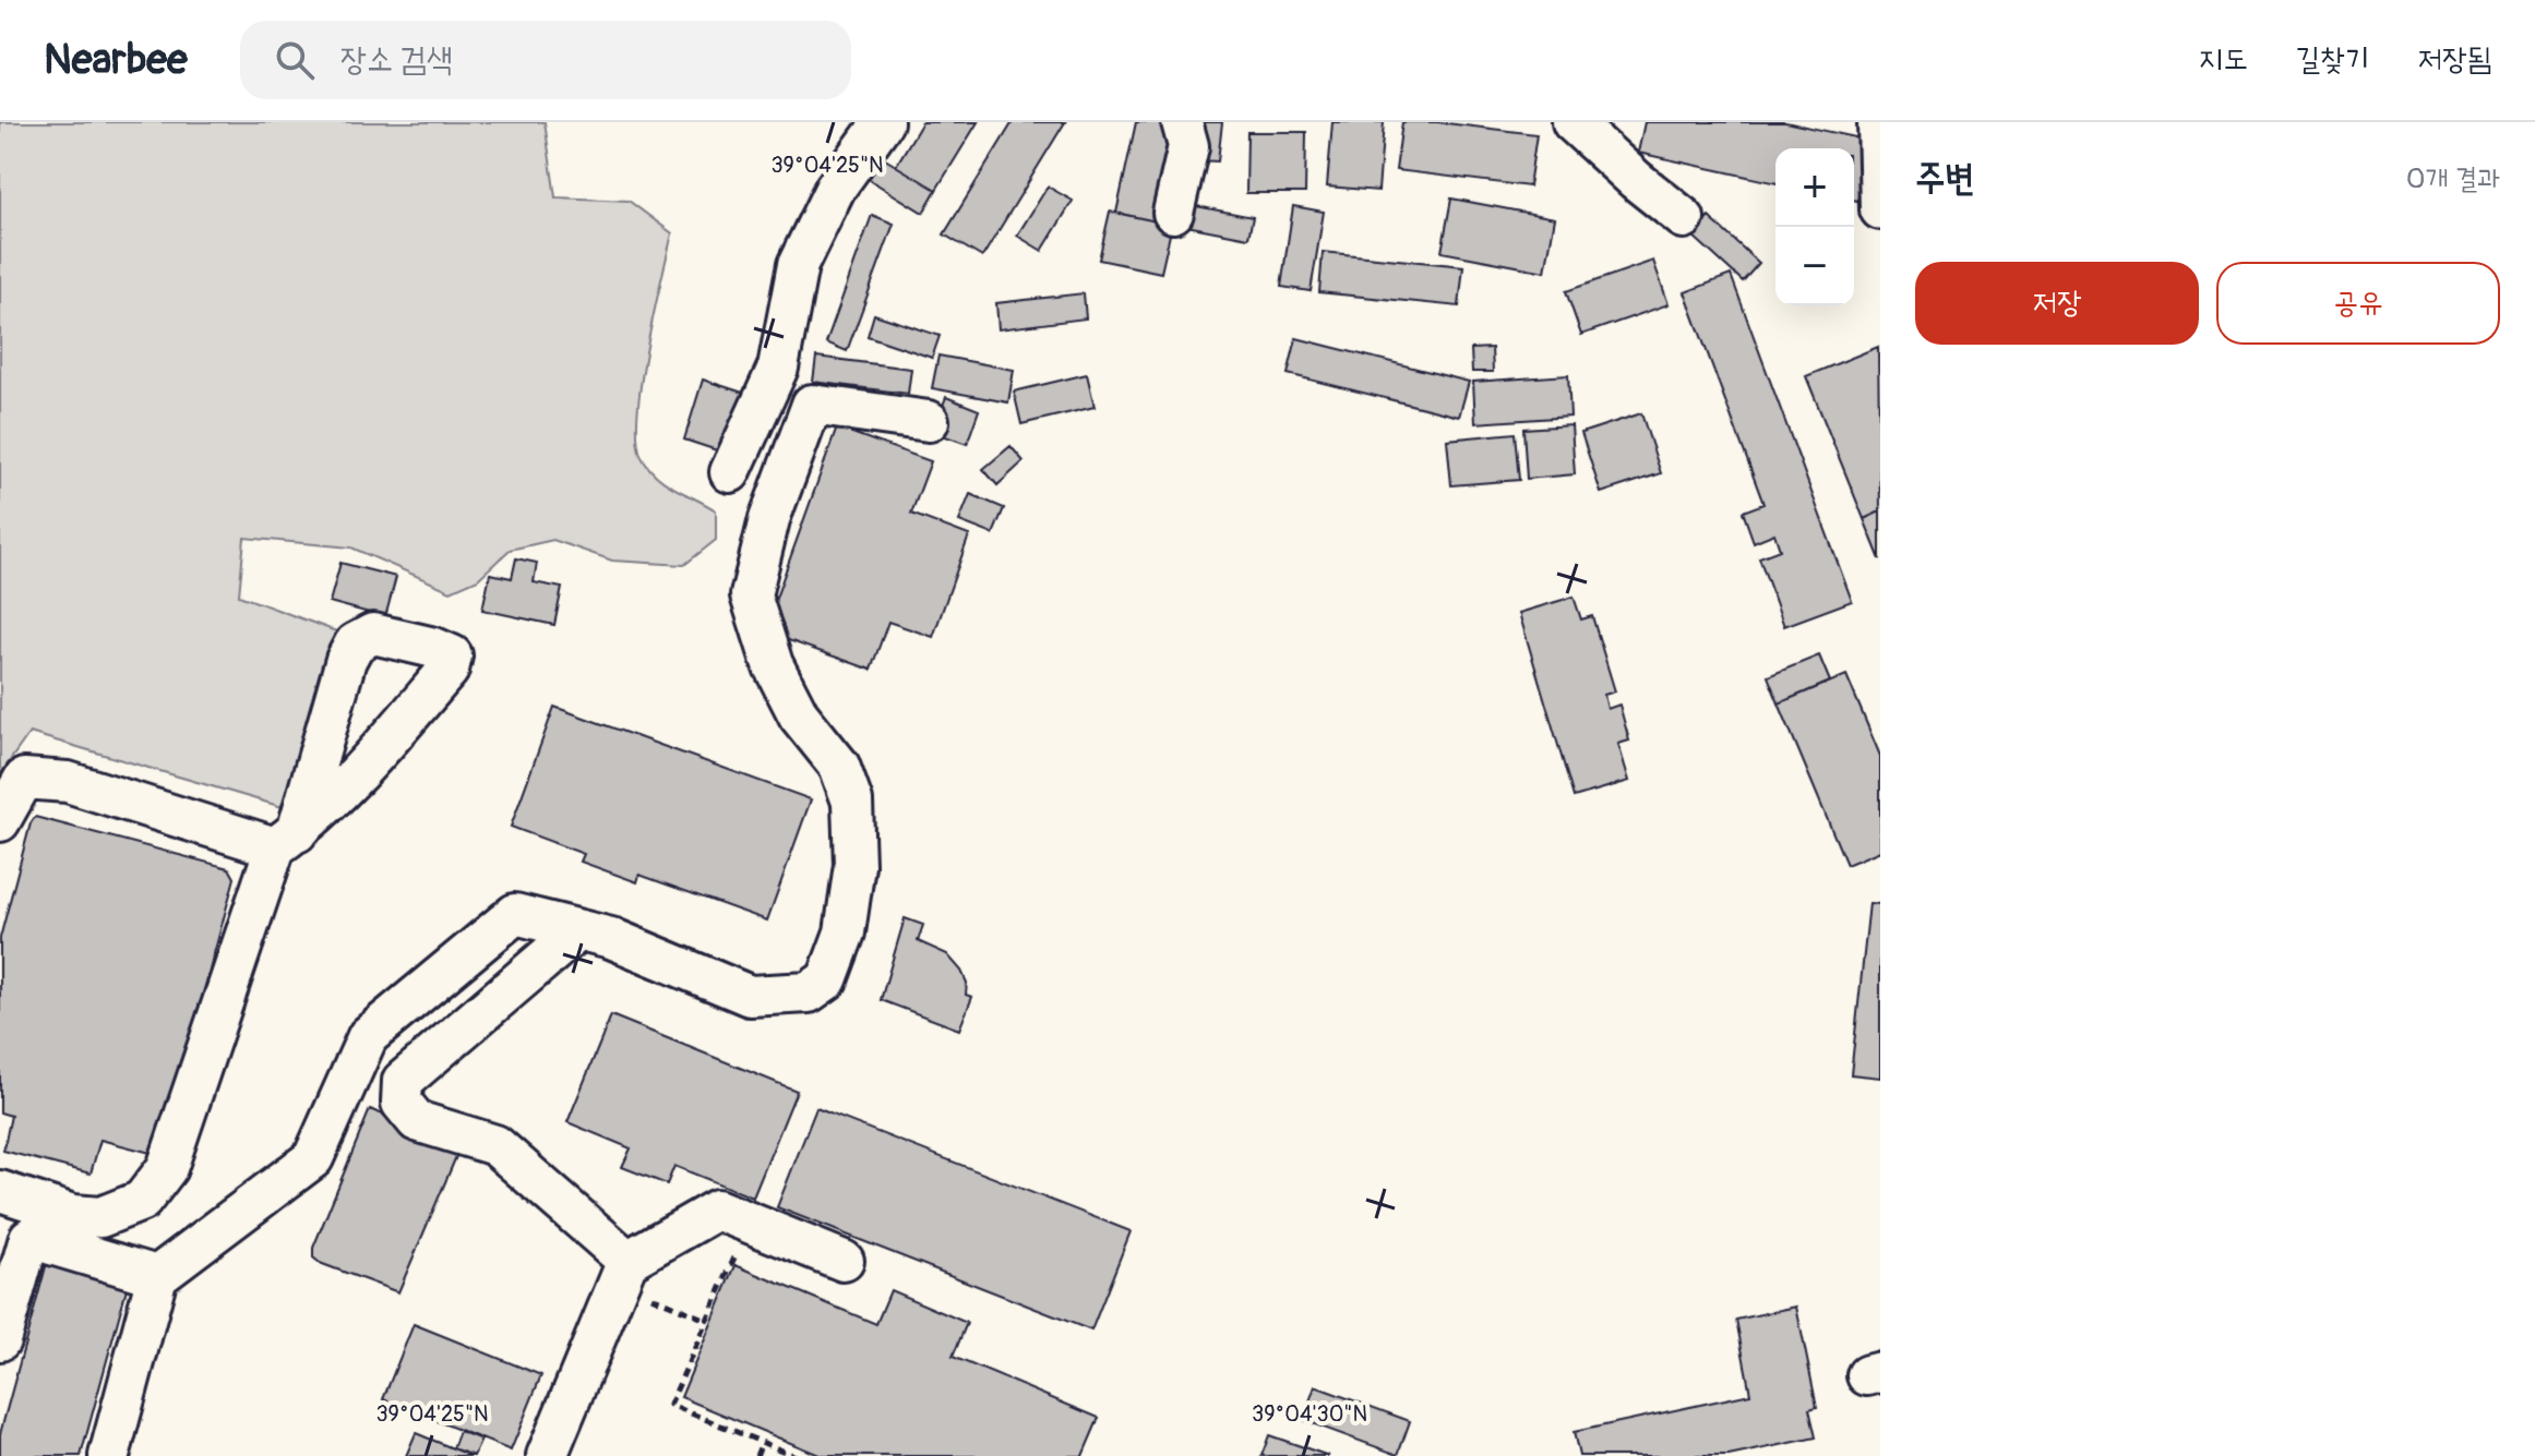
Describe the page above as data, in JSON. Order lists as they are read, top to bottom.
{
  "page": {
    "header": "Nearbee",
    "search": "장소 검색",
    "nav": ["지도", "길찾기", "저장됨"],
    "heading": ["주변", "0개 결과"],
    "map_buttons": ["+", "−"],
    "buttons": ["저장", "공유"]
  },
  "coordinates": ["39°04'25\"N", "39°04'30\"N"]
}
